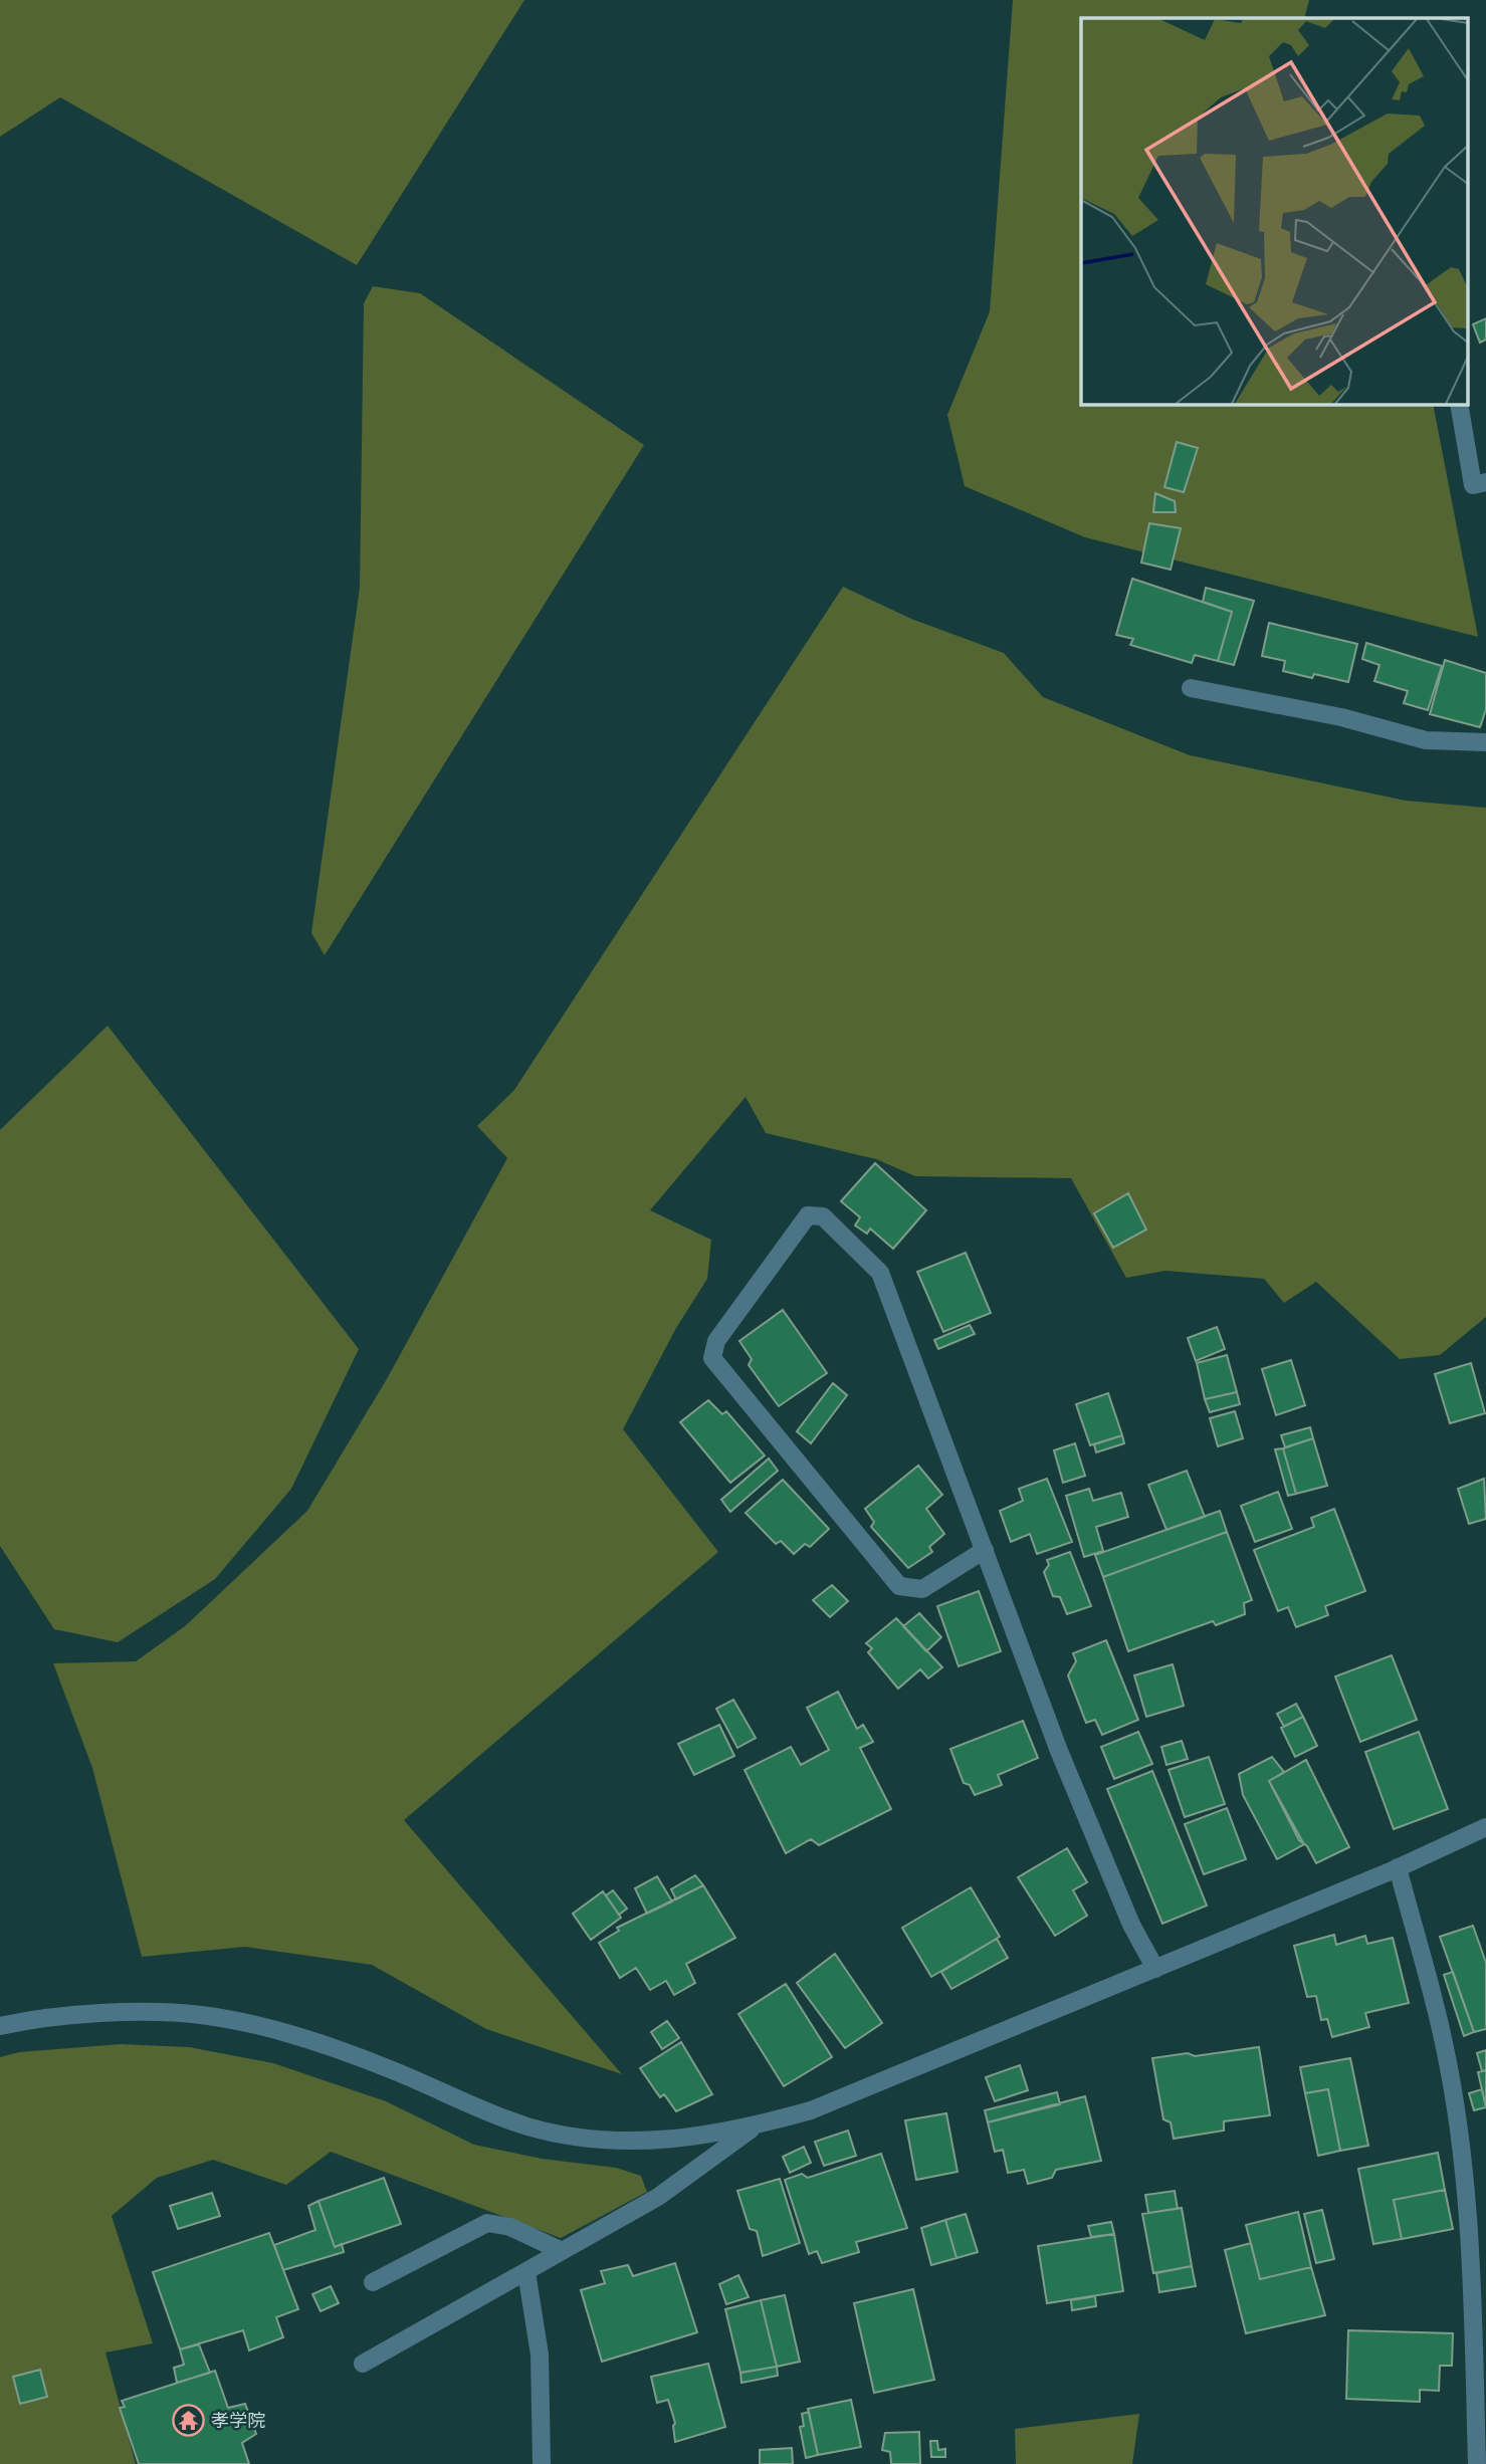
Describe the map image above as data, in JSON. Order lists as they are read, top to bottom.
{
  "places": {
    "temple": ["孝学院"]
  }
}
